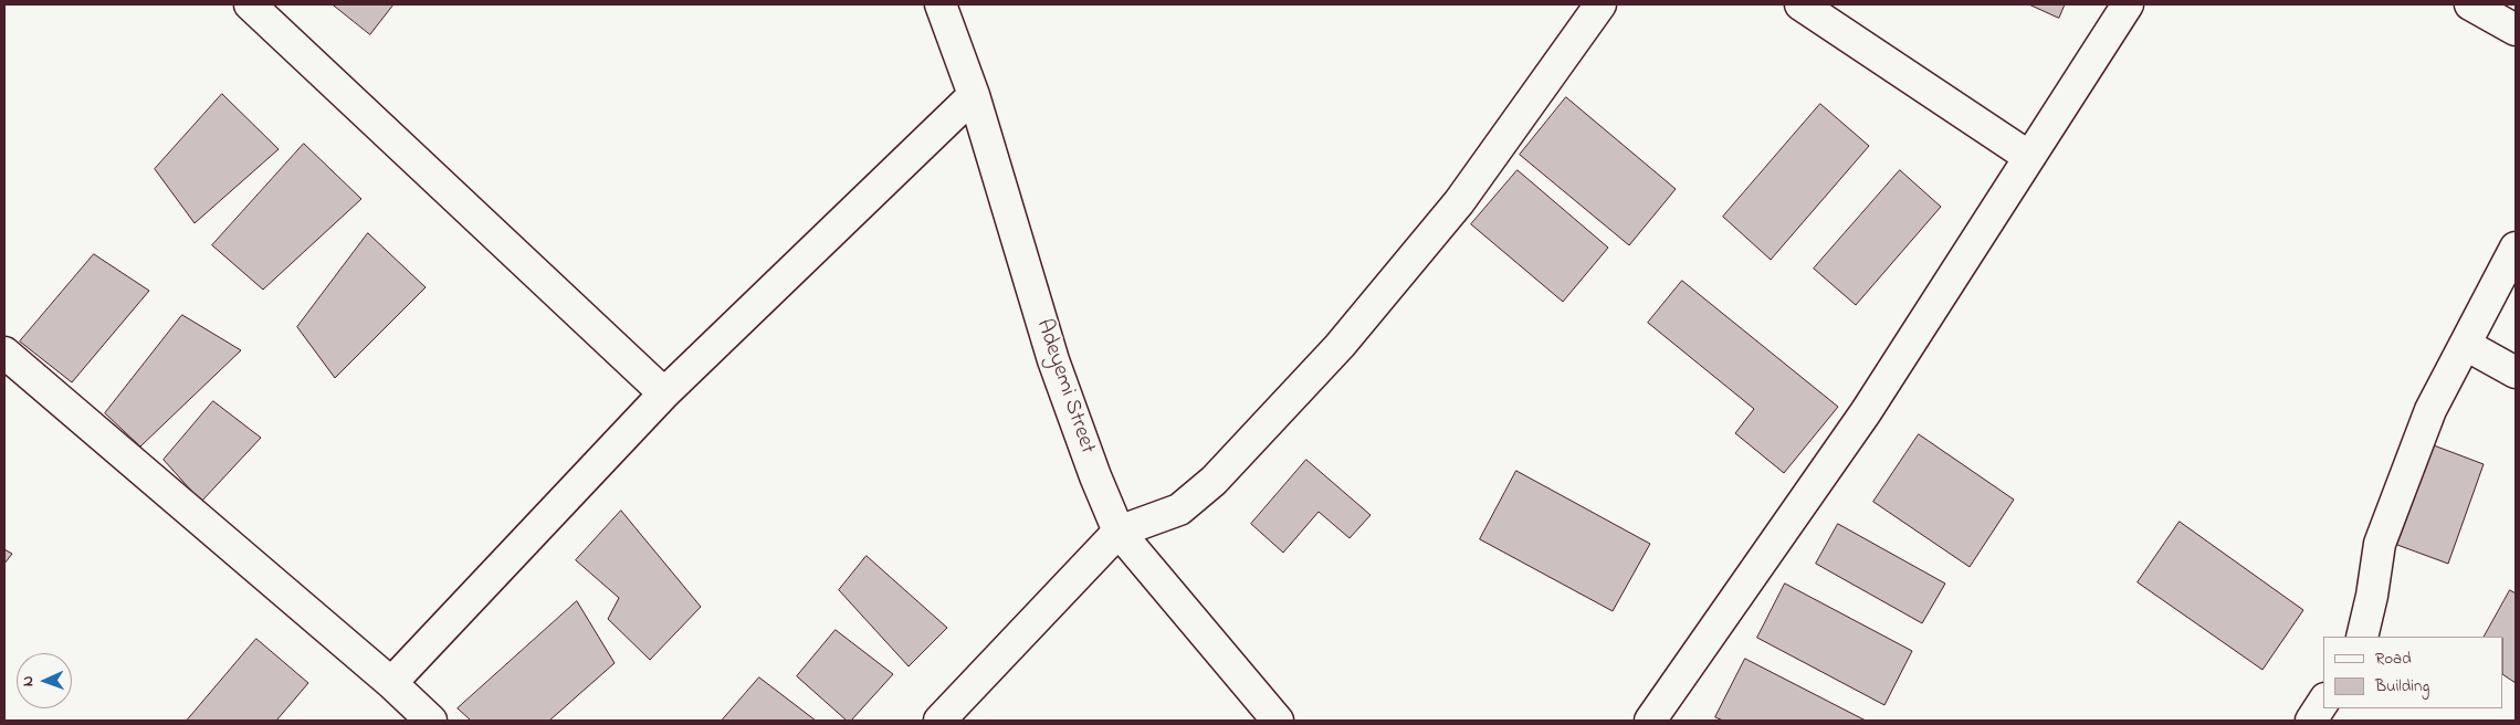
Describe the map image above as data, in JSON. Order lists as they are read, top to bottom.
{
  "streets": {
    "street": ["Adeyemi Street"]
  },
  "legend": ["Road", "Building"],
  "north": "left"
}
